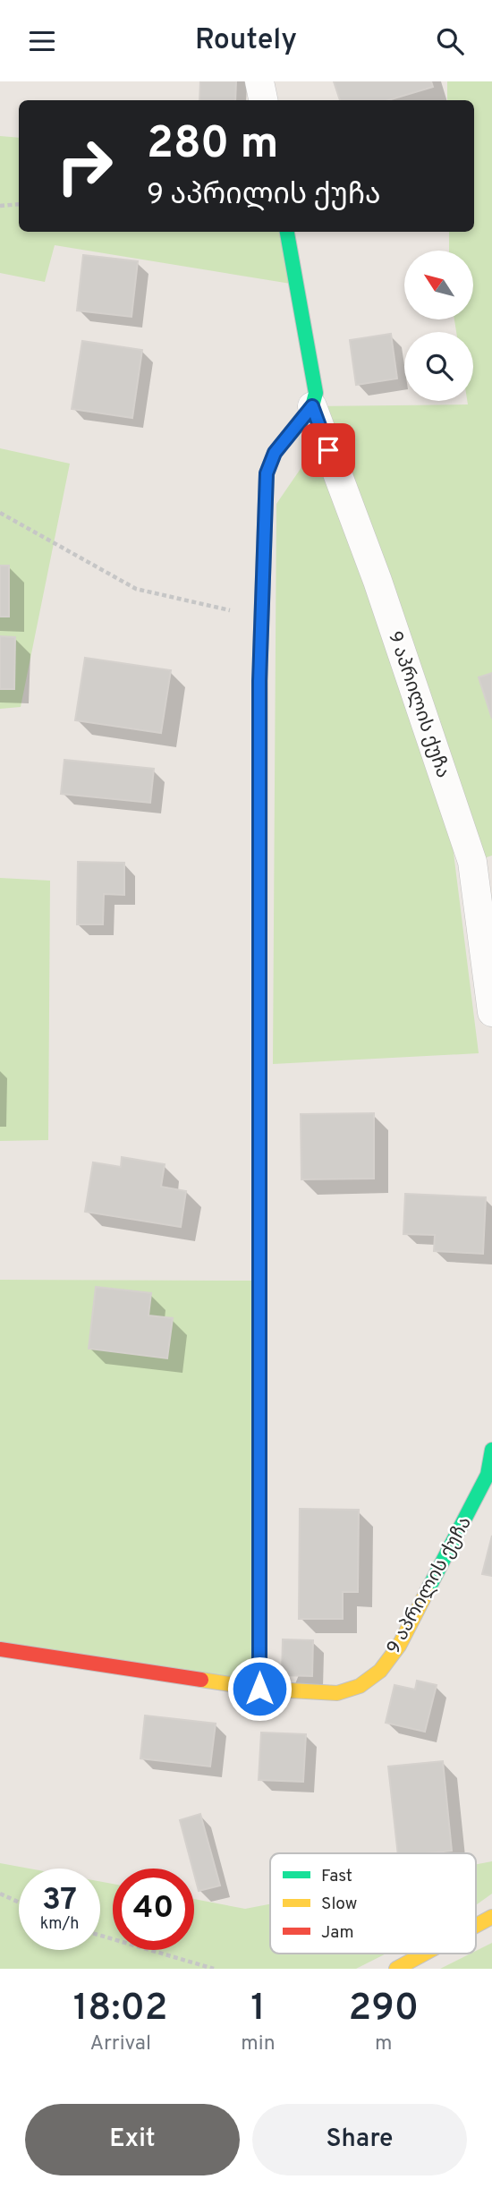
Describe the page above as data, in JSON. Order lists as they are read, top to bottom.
{
  "streets": {
    "street": ["9 აპრილის ქუჩა"]
  },
  "legend": ["Fast", "Slow", "Jam"],
  "north": "top left",
  "page": {
    "header": "Routely",
    "turn": ["280 m", "9 აპრილის ქუჩა"],
    "speed": "37 km/h",
    "limit": "40",
    "eta": [
      "18:02",
      "Arrival",
      "1",
      "min",
      "290",
      "m"
    ],
    "buttons": ["Exit", "Share"]
  }
}
